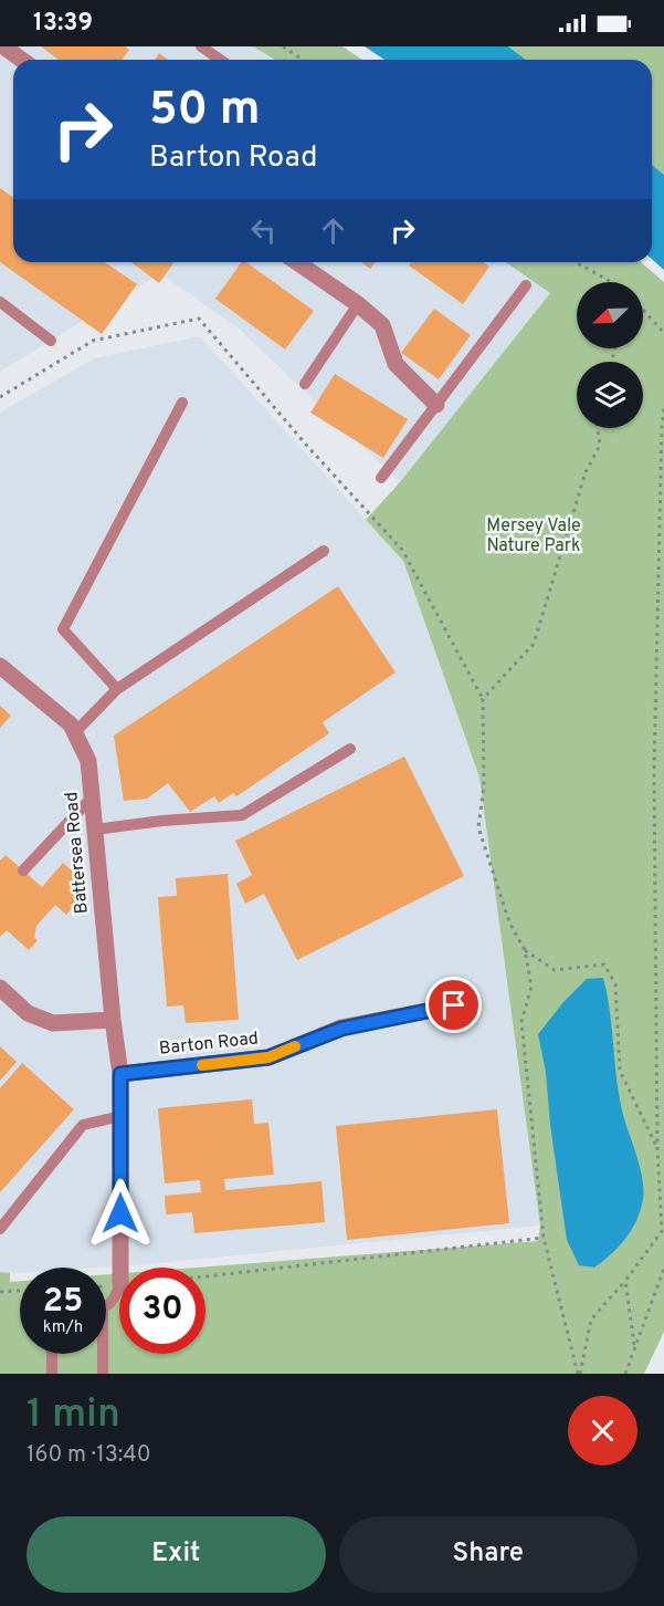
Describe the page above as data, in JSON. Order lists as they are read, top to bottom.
{
  "streets": {
    "street": ["Battersea Road", "Barton Road"]
  },
  "crossings": [
    ["Battersea Road", "Barton Road"]
  ],
  "parks": ["Mersey Vale Nature Park"],
  "north": "bottom left",
  "page": {
    "status": "13:39",
    "turn": ["50 m", "Barton Road"],
    "speed": "25 km/h",
    "limit": "30",
    "heading": ["1 min", "160 m · 13:40"],
    "buttons": ["Exit", "Share"]
  }
}
